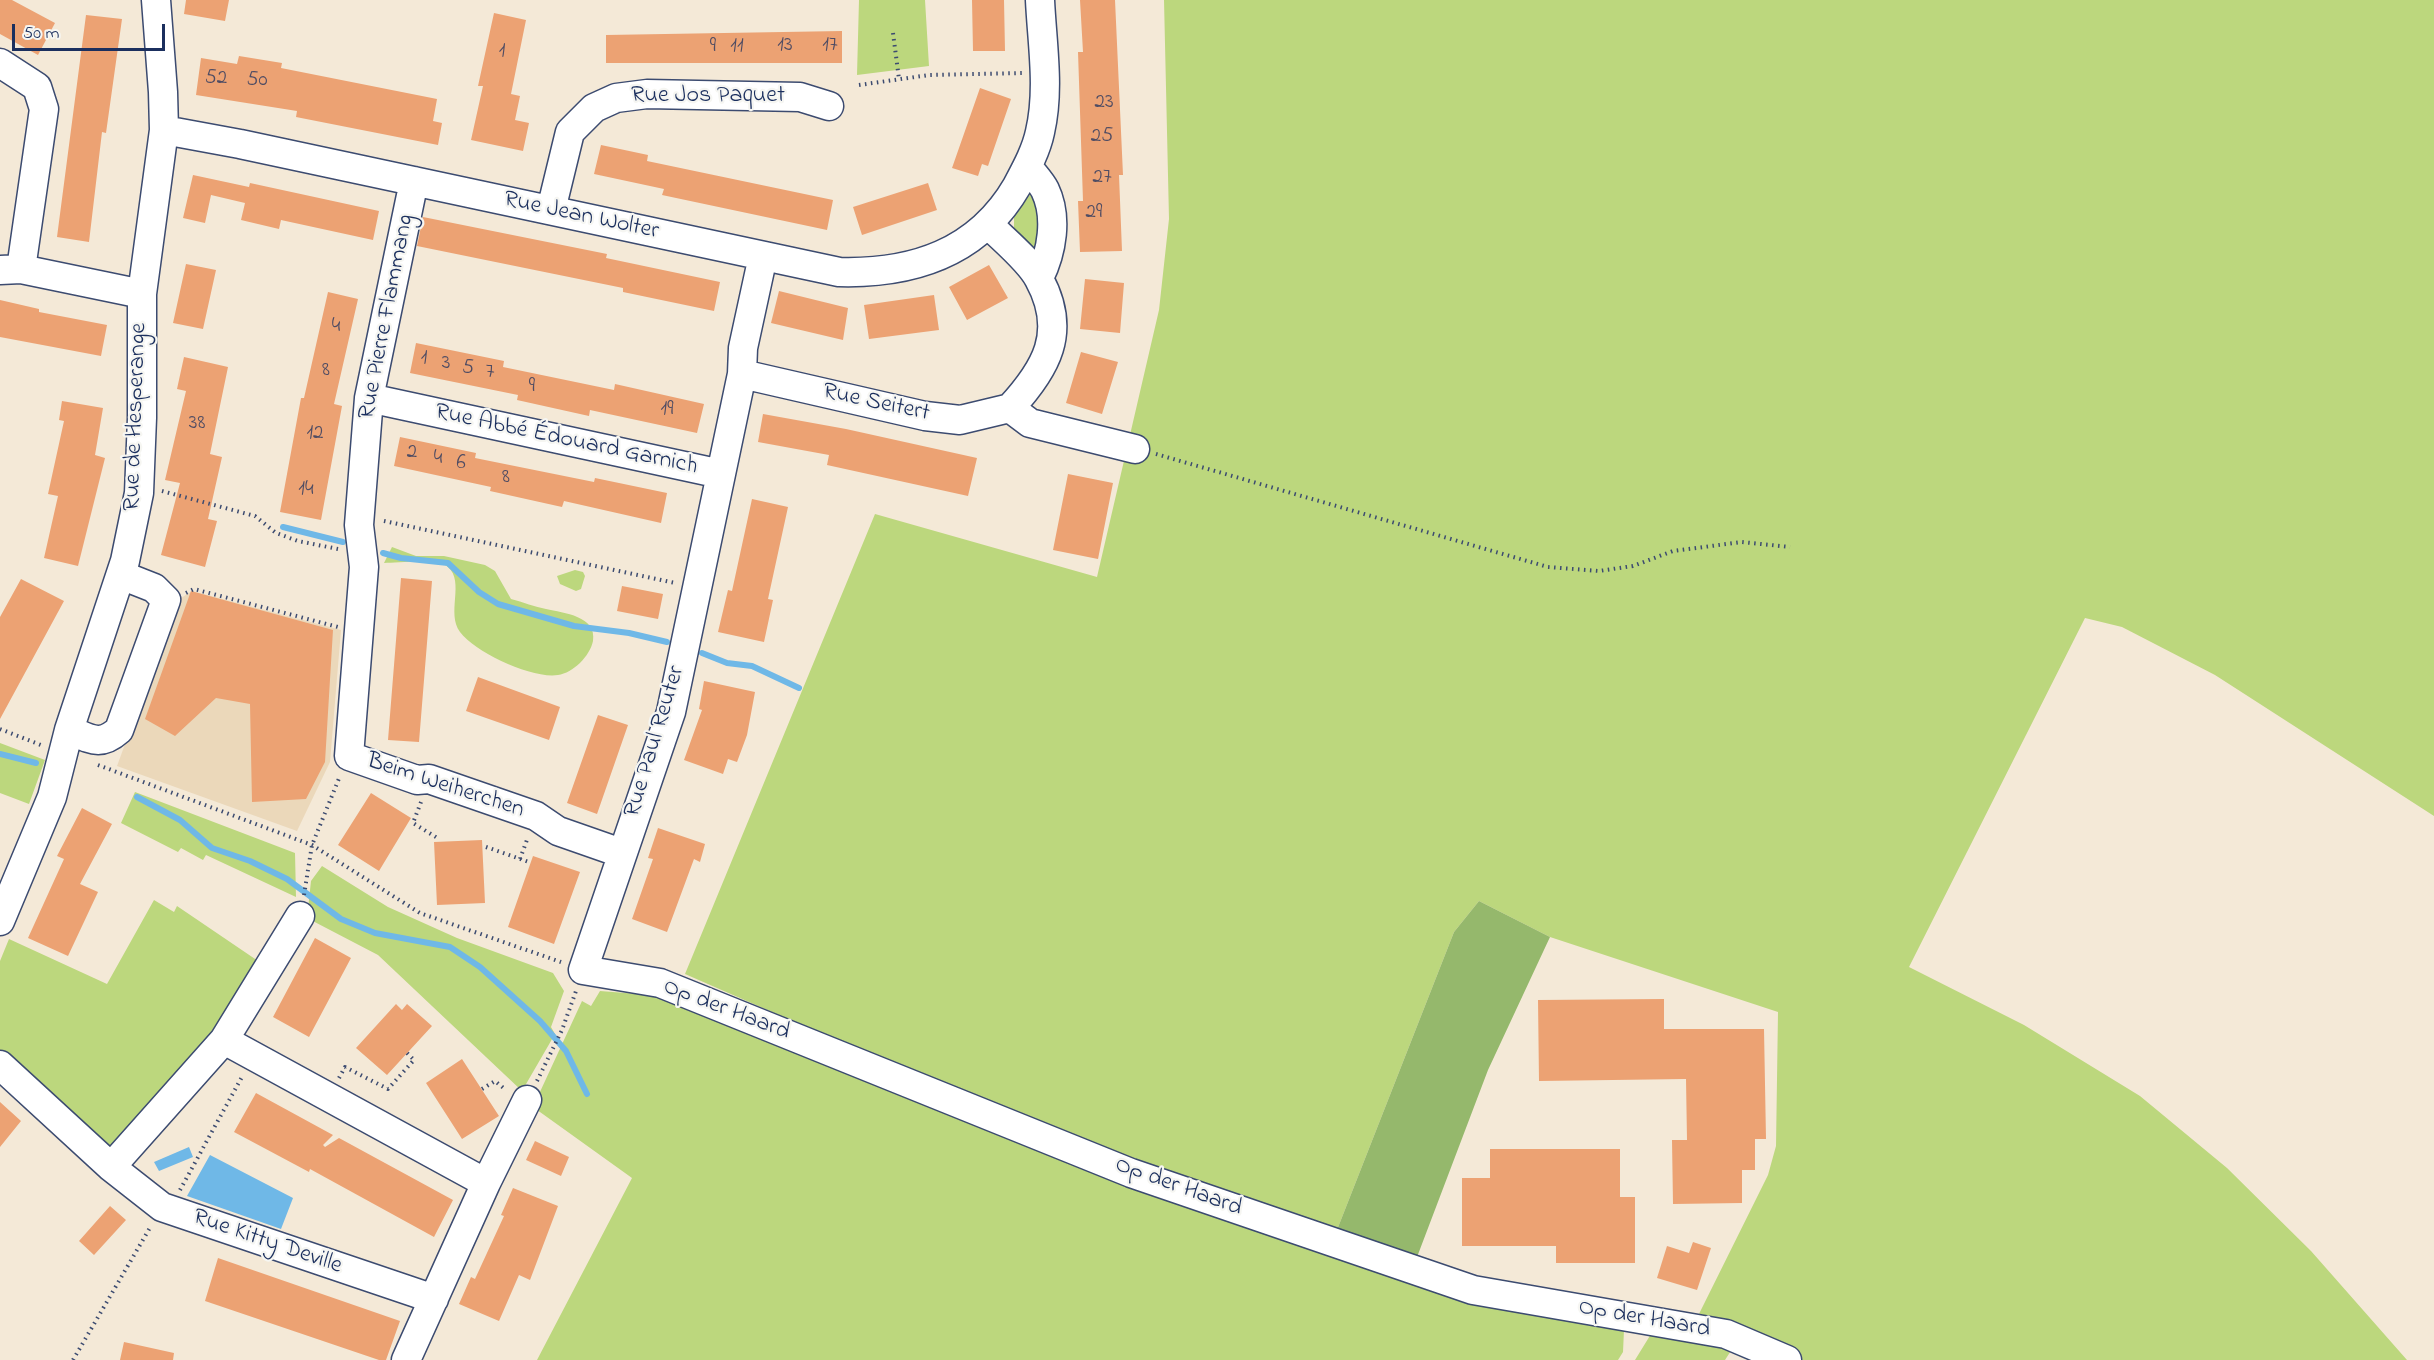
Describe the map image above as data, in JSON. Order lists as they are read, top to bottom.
{
  "streets": {
    "street": [
      "Rue Jos Paquet",
      "Rue Jean Wolter",
      "Rue Pierre Flammang",
      "Rue Seitert",
      "Rue de Hesperange",
      "Rue Abbé Édouard Garnich",
      "Rue Paul Reuter",
      "Beim Weiherchen",
      "Op der Haard",
      "Rue Kitty Deville"
    ]
  },
  "crossings": [
    ["Rue Jos Paquet", "Rue Jean Wolter"],
    ["Rue Jean Wolter", "Rue Pierre Flammang"],
    ["Rue Jean Wolter", "Rue de Hesperange"],
    ["Rue Jean Wolter", "Rue Abbé Édouard Garnich"],
    ["Rue Pierre Flammang", "Rue Abbé Édouard Garnich"],
    ["Rue Pierre Flammang", "Beim Weiherchen"],
    ["Rue Seitert", "Rue Abbé Édouard Garnich"],
    ["Rue Abbé Édouard Garnich", "Rue Paul Reuter"],
    ["Rue Paul Reuter", "Beim Weiherchen"],
    ["Rue Paul Reuter", "Op der Haard"]
  ],
  "house_numbers": [
    "13",
    "17",
    "9",
    "11",
    "1",
    "52",
    "50",
    "23",
    "25",
    "27",
    "29",
    "4",
    "1",
    "3",
    "5",
    "8",
    "7",
    "9",
    "19",
    "38",
    "12",
    "2",
    "4",
    "6",
    "8",
    "14"
  ],
  "scale_bar": "50 m"
}
